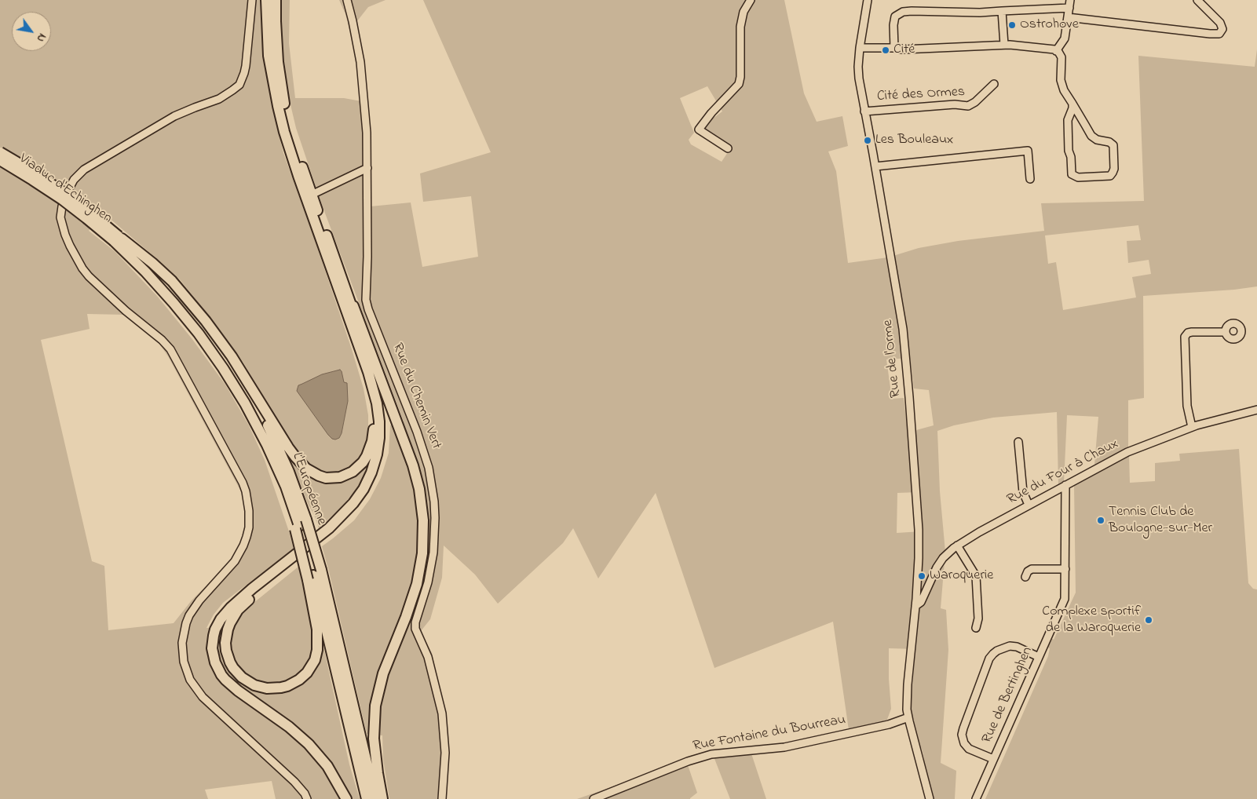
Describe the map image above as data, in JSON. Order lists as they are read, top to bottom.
{
  "streets": {
    "highway": ["Viaduc d'Echinghen", "L'Européenne"],
    "street": [
      "Cité des Ormes",
      "Rue de l'Orme",
      "Rue du Chemin Vert",
      "Rue du Four à Chaux",
      "Rue de Bertinghen",
      "Rue Fontaine du Bourreau"
    ]
  },
  "crossings": [
    ["Cité des Ormes", "Rue de l'Orme"],
    ["Viaduc d'Echinghen", "L'Européenne"],
    ["Rue de l'Orme", "Rue du Four à Chaux"],
    ["Rue de l'Orme", "Rue Fontaine du Bourreau"],
    ["Rue du Four à Chaux", "Rue de Bertinghen"]
  ],
  "places": [
    "Ostrohove",
    "Cité",
    "Les Bouleaux",
    "Tennis Club de Boulogne-sur-Mer",
    "Waroquerie",
    "Complexe sportif de la Waroquerie"
  ],
  "north": "bottom right"
}
